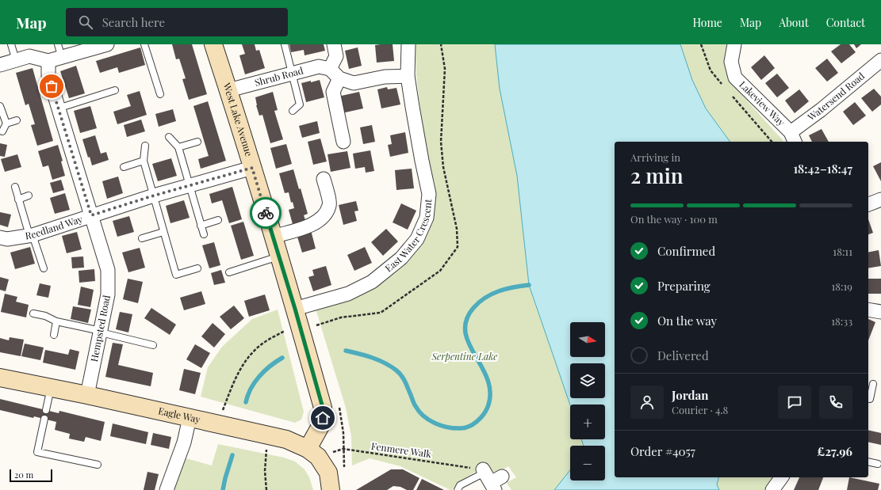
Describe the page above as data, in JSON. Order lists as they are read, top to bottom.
{
  "streets": {
    "street": [
      "Shrub Road",
      "Watersend Road",
      "Lakeview Way",
      "West Lake Avenue",
      "Reedland Way",
      "East Water Crescent",
      "Hempsted Road",
      "Eagle Way"
    ],
    "path": ["Fenmere Walk"]
  },
  "crossings": [
    ["Shrub Road", "West Lake Avenue"],
    ["Watersend Road", "Lakeview Way"],
    ["West Lake Avenue", "Reedland Way"],
    ["West Lake Avenue", "East Water Crescent"],
    ["West Lake Avenue", "Eagle Way"],
    ["West Lake Avenue", "Fenmere Walk"],
    ["Reedland Way", "Hempsted Road"],
    ["Hempsted Road", "Eagle Way"],
    ["Eagle Way", "Fenmere Walk"]
  ],
  "parks": ["Serpentine Lake"],
  "scale_bar": "20 m",
  "north": "right",
  "page": {
    "header": "Map",
    "search": "Search here",
    "nav": [
      "Home",
      "Map",
      "About",
      "Contact"
    ],
    "heading": ["2 min", "Arriving in", "18:42–18:47"],
    "panel": [
      "Jordan",
      "Courier · 4.8",
      "Order #4057",
      "£27.96"
    ],
    "bar": "On the way · 100 m",
    "list": [
      ["Confirmed", "18:11"],
      ["Preparing", "18:19"],
      ["On the way", "18:33"],
      "Delivered"
    ],
    "map_buttons": ["+", "−"],
    "scale": "20 m"
  }
}
